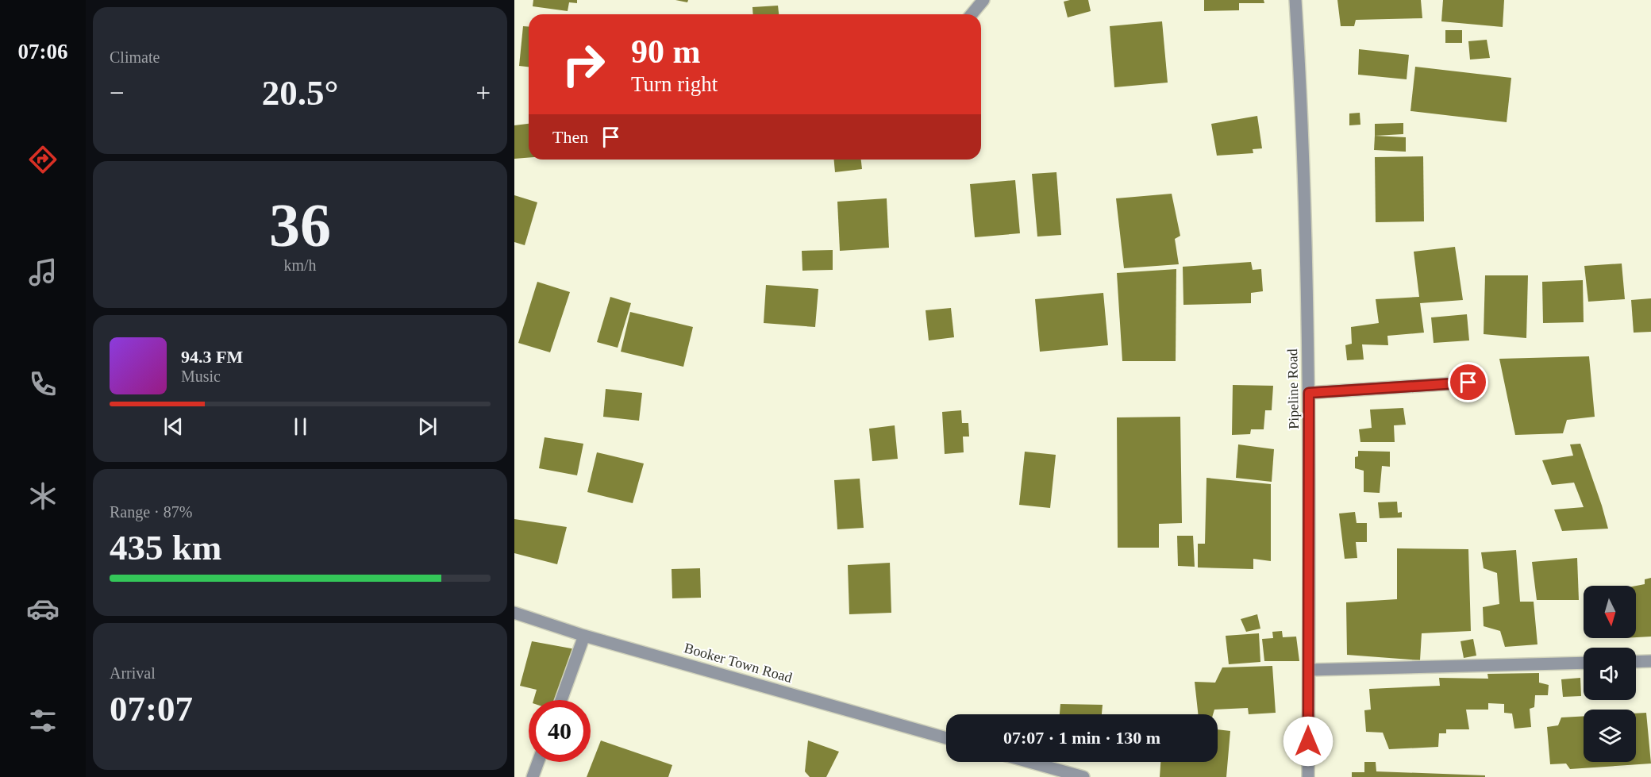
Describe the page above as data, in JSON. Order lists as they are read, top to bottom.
{
  "streets": {
    "street": ["Pipeline Road", "Booker Town Road"]
  },
  "north": "bottom",
  "page": {
    "tabs": "07:06",
    "tile": [
      "Climate",
      ["36", "km/h"],
      ["Range · 87%", "435 km"],
      ["Arrival", "07:07"]
    ],
    "turn": ["90 m", "Turn right"],
    "heat": ["−", "20.5°", "+"],
    "then": "Then",
    "song": ["94.3 FM", "Music"],
    "limit": "40",
    "trip": "07:07 · 1 min · 130 m"
  }
}
